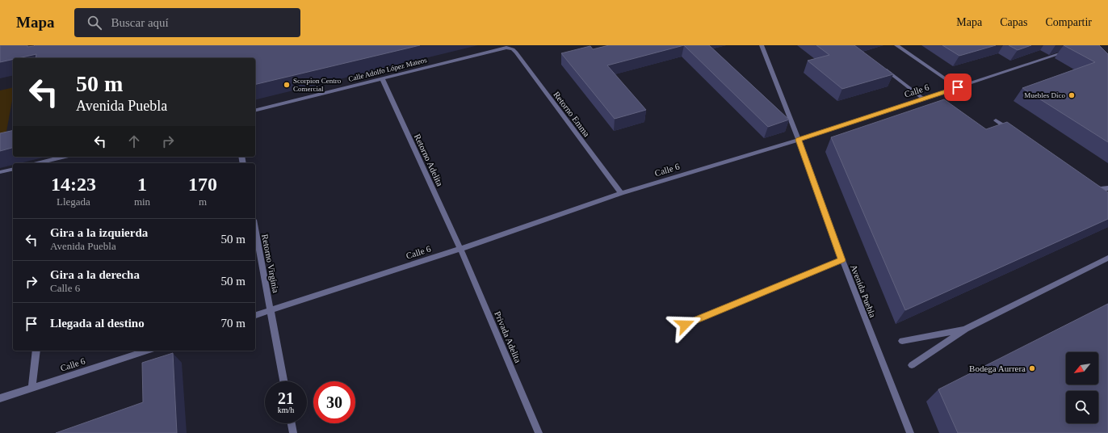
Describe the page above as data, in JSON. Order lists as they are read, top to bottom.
{
  "streets": {
    "street": [
      "Calle Adolfo López Mateos",
      "Calle 6",
      "Retorno Emma",
      "Retorno Adelita",
      "Retorno Virginia",
      "Avenida Puebla",
      "Privada Adelita"
    ]
  },
  "crossings": [
    ["Calle Adolfo López Mateos", "Retorno Emma"],
    ["Calle Adolfo López Mateos", "Retorno Adelita"],
    ["Calle 6", "Retorno Emma"],
    ["Calle 6", "Retorno Adelita"],
    ["Calle 6", "Retorno Virginia"],
    ["Calle 6", "Avenida Puebla"],
    ["Calle 6", "Privada Adelita"],
    ["Retorno Adelita", "Privada Adelita"]
  ],
  "places": ["Scorpion Centro Comercial", "Muebles Dico", "Bodega Aurrera"],
  "north": "bottom left",
  "page": {
    "header": "Mapa",
    "search": "Buscar aquí",
    "nav": ["Mapa", "Capas", "Compartir"],
    "turn": ["50 m", "Avenida Puebla"],
    "eta": [
      "14:23",
      "Llegada",
      "1",
      "min",
      "170",
      "m"
    ],
    "list": [
      {
        "name": "Gira a la izquierda",
        "note": "Avenida Puebla",
        "value": "50 m"
      },
      {
        "name": "Gira a la derecha",
        "note": "Calle 6",
        "value": "50 m"
      },
      {
        "name": "Llegada al destino",
        "value": "70 m"
      }
    ],
    "speed": "21 km/h",
    "limit": "30"
  }
}
